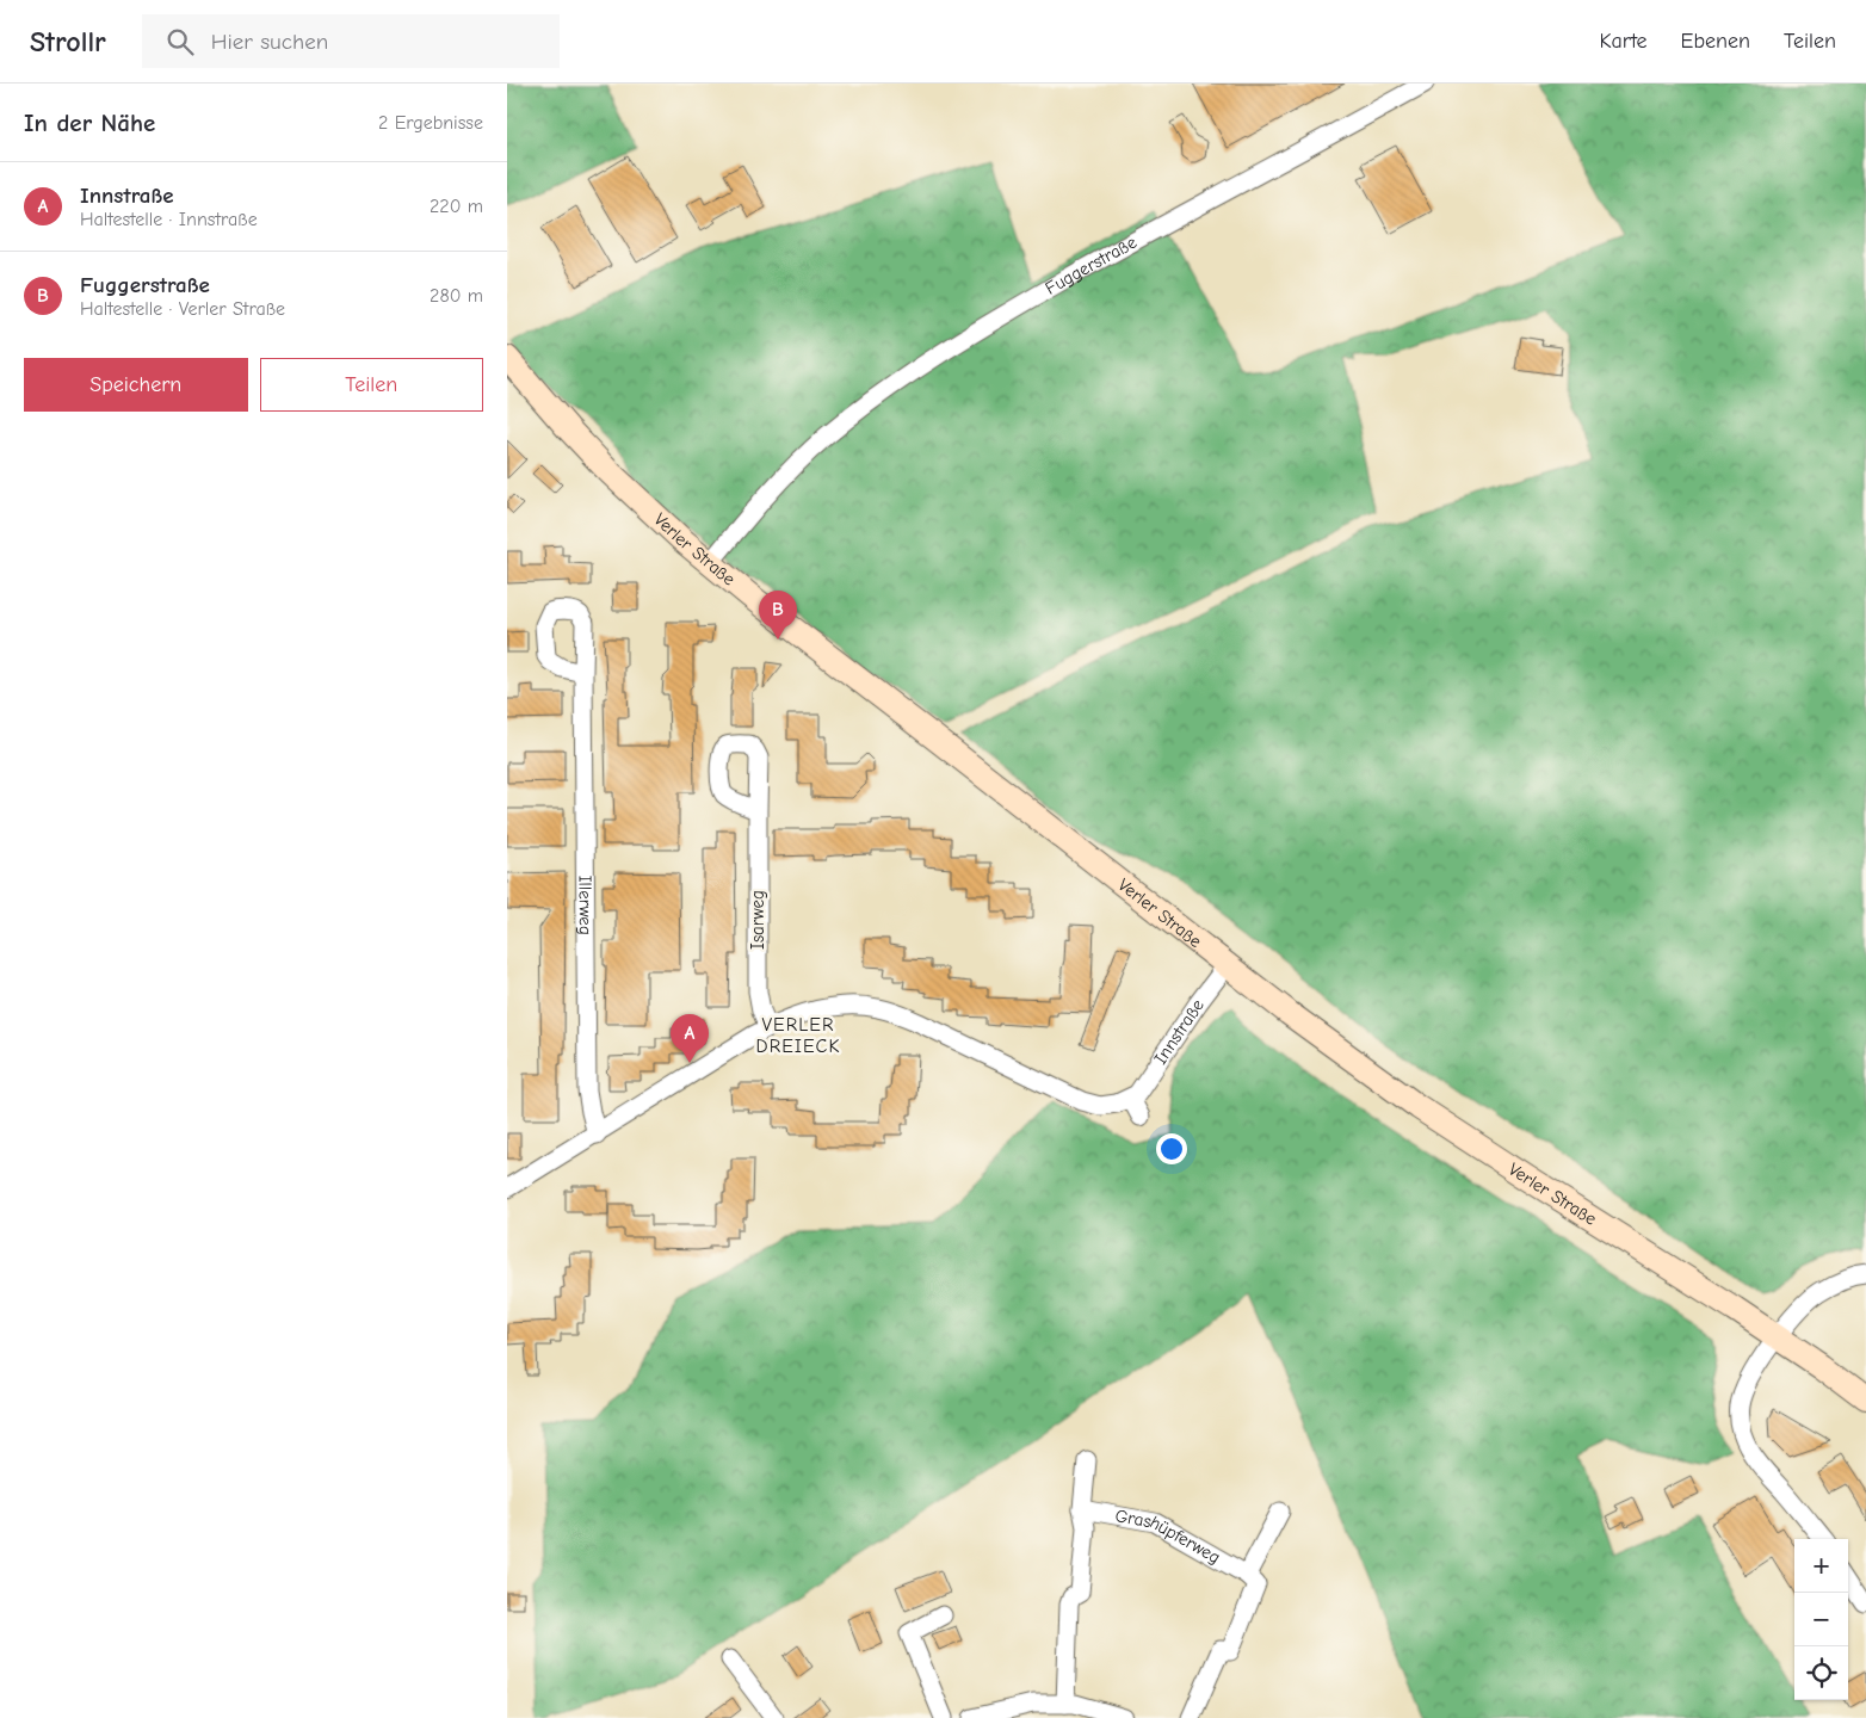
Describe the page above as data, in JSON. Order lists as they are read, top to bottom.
{
  "streets": {
    "main road": ["Verler Straße"],
    "street": [
      "Fuggerstraße",
      "Illerweg",
      "Isarweg",
      "Innstraße",
      "Grashüpferweg"
    ]
  },
  "crossings": [
    ["Fuggerstraße", "Verler Straße"],
    ["Verler Straße", "Innstraße"]
  ],
  "districts": ["VERLER DREIECK"],
  "page": {
    "header": "Strollr",
    "search": "Hier suchen",
    "nav": ["Karte", "Ebenen", "Teilen"],
    "heading": ["In der Nähe", "2 Ergebnisse"],
    "list": [
      {
        "mark": "A",
        "name": "Innstraße",
        "note": "Haltestelle · Innstraße",
        "value": "220 m"
      },
      {
        "mark": "B",
        "name": "Fuggerstraße",
        "note": "Haltestelle · Verler Straße",
        "value": "280 m"
      }
    ],
    "buttons": ["Speichern", "Teilen"],
    "pins": ["B", "A"],
    "map_buttons": ["+", "−"]
  }
}
